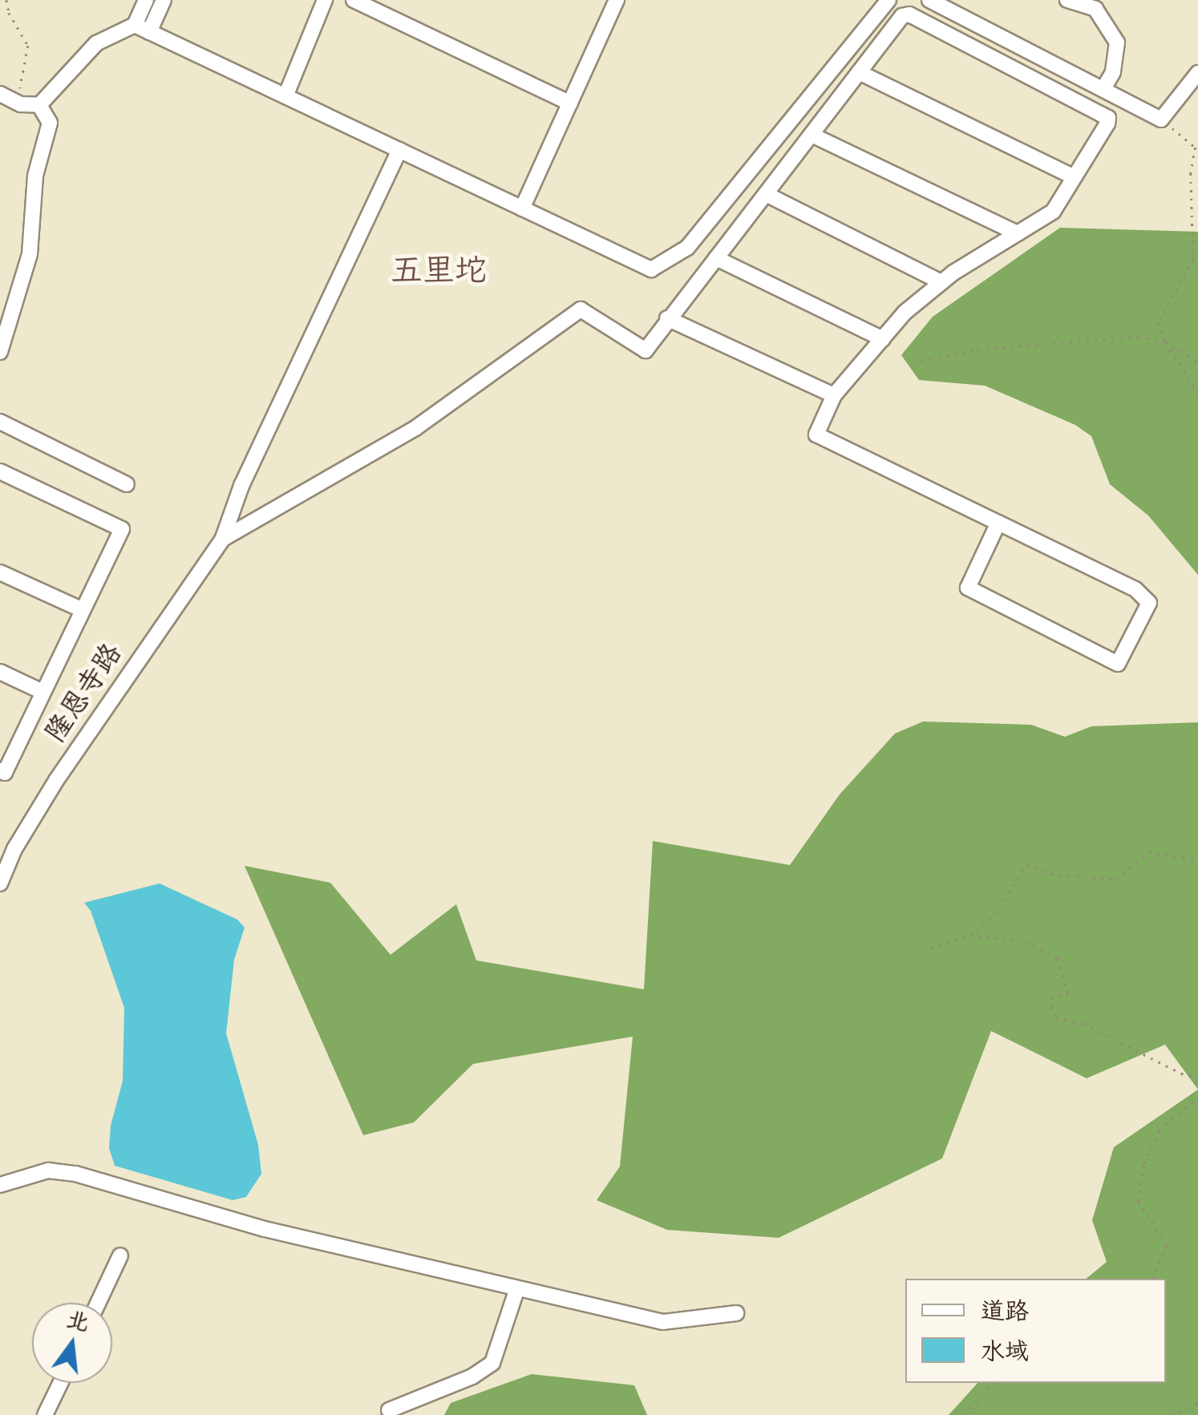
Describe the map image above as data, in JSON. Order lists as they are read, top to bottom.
{
  "streets": {
    "street": ["隆恩寺路"]
  },
  "districts": ["五里坨"],
  "legend": ["道路", "水域"],
  "north": "top"
}
